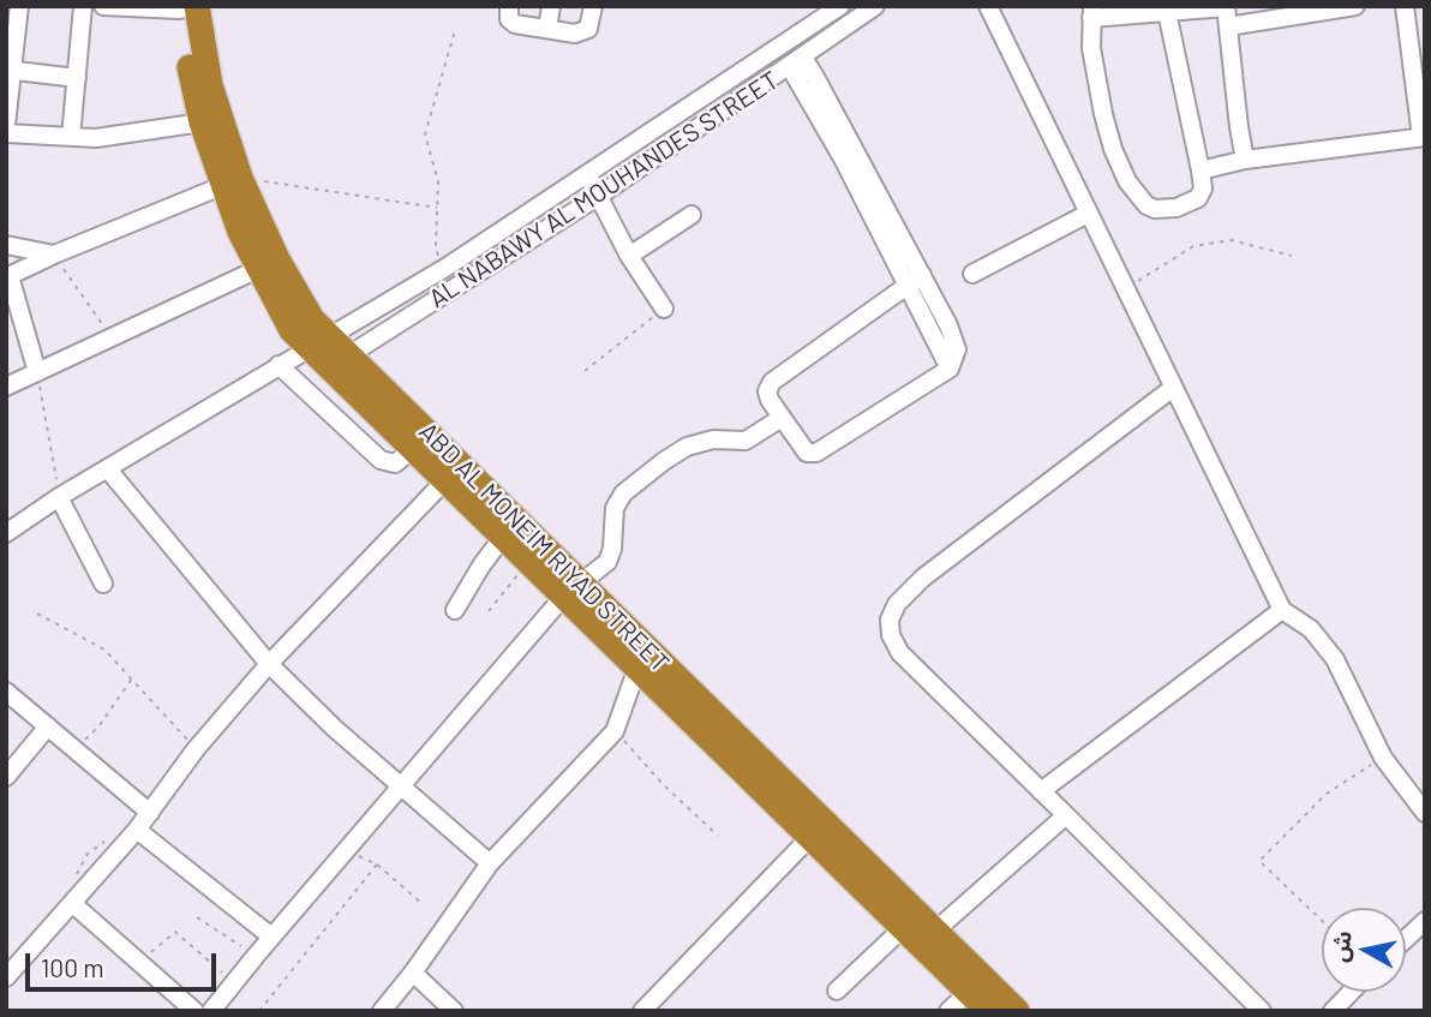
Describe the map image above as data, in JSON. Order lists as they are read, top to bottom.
{
  "streets": {
    "highway": ["ABD AL MONEIM RIYAD STREET"],
    "street": ["AL NABAWY AL MOUHANDES STREET"]
  },
  "crossings": [
    ["AL NABAWY AL MOUHANDES STREET", "ABD AL MONEIM RIYAD STREET"]
  ],
  "scale_bar": "100 m",
  "north": "left"
}
